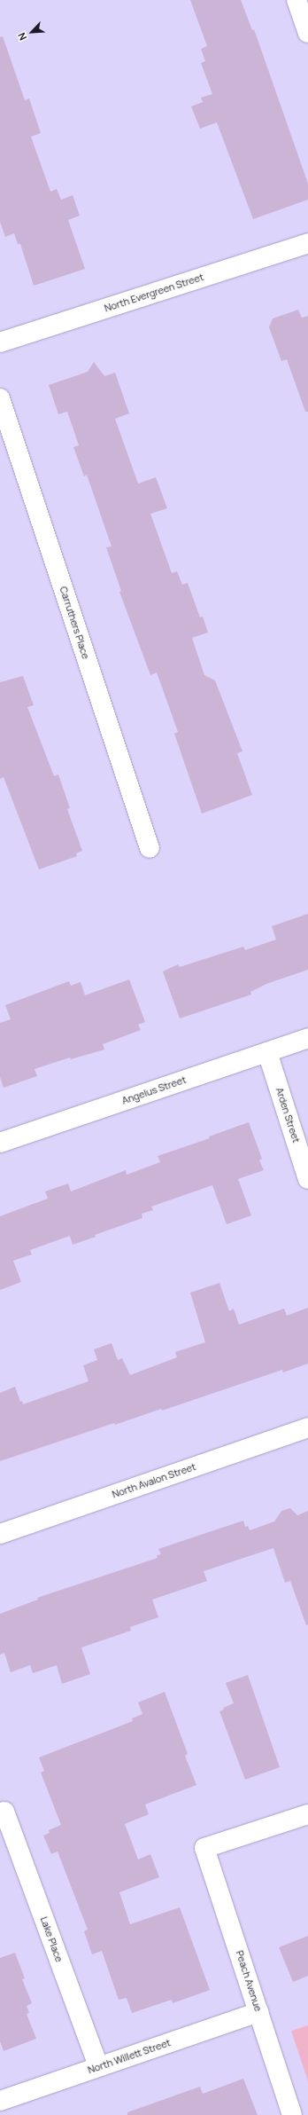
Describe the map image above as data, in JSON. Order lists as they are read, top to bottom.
{
  "streets": {
    "street": [
      "North Evergreen Street",
      "Carruthers Place",
      "Angelus Street",
      "Arden Street",
      "North Avalon Street",
      "Lake Place",
      "Peach Avenue",
      "North Willett Street"
    ]
  },
  "crossings": [
    ["Angelus Street", "Arden Street"],
    ["Lake Place", "North Willett Street"],
    ["Peach Avenue", "North Willett Street"]
  ],
  "north": "bottom left"
}
